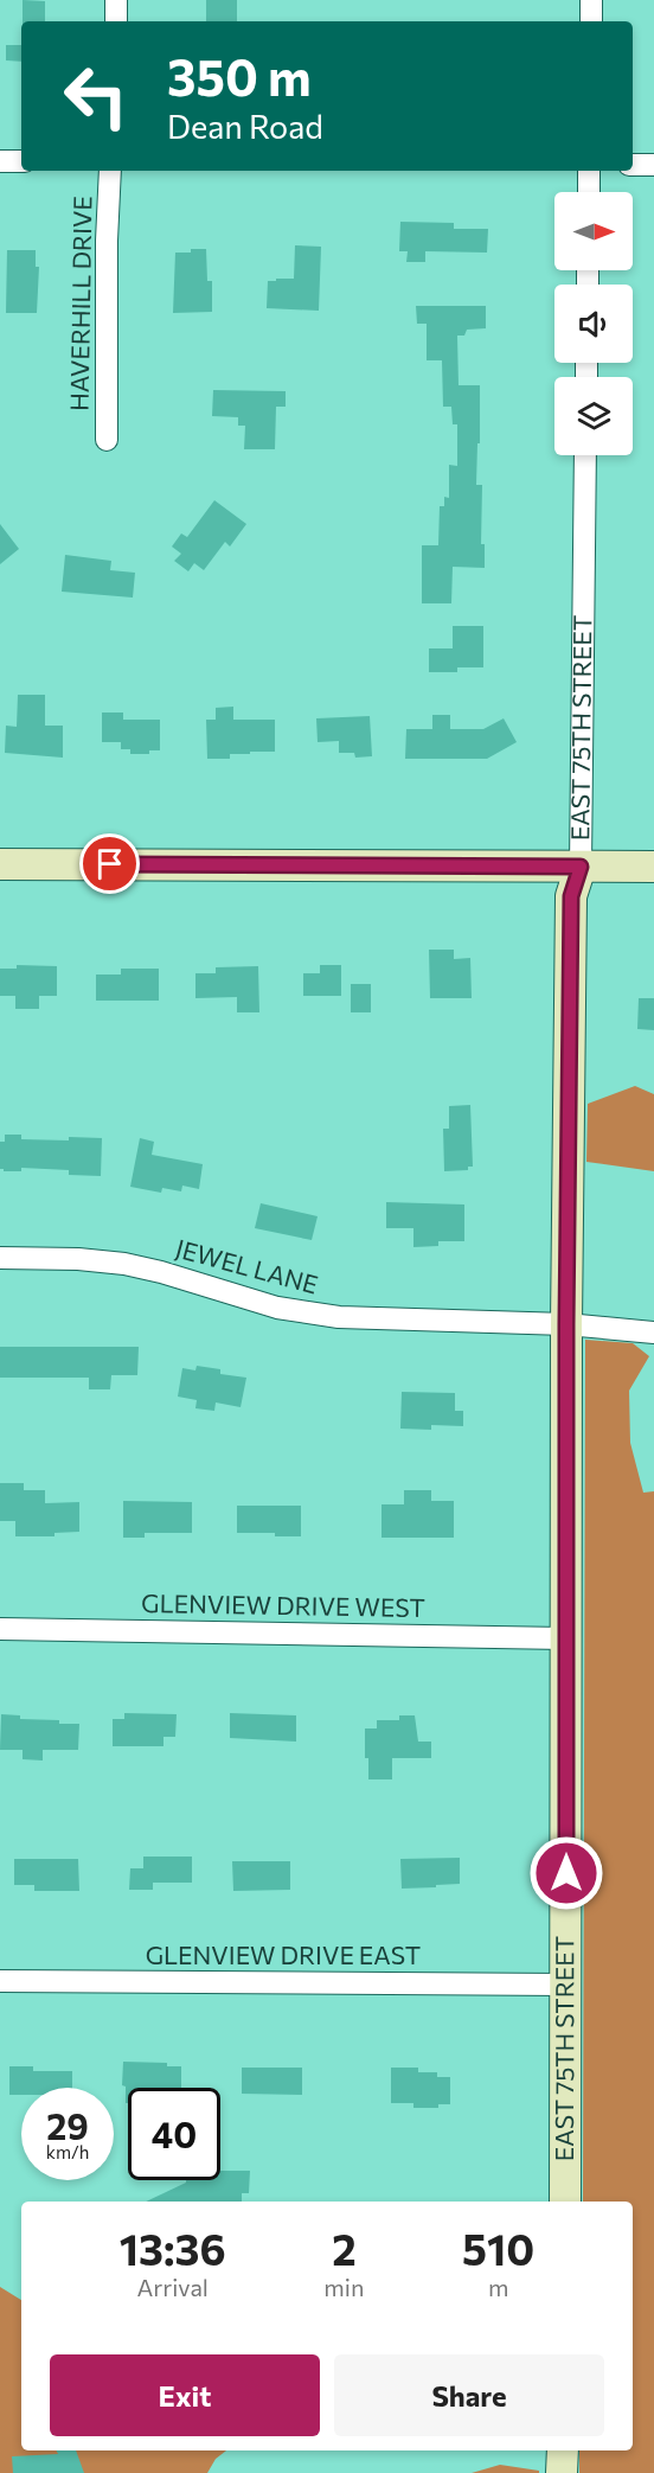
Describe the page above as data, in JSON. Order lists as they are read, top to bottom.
{
  "streets": {
    "street": [
      "HAVERHILL DRIVE",
      "EAST 75TH STREET",
      "JEWEL LANE",
      "GLENVIEW DRIVE WEST",
      "GLENVIEW DRIVE EAST"
    ]
  },
  "crossings": [
    ["EAST 75TH STREET", "JEWEL LANE"],
    ["EAST 75TH STREET", "GLENVIEW DRIVE WEST"],
    ["EAST 75TH STREET", "GLENVIEW DRIVE EAST"]
  ],
  "north": "right",
  "page": {
    "turn": ["350 m", "Dean Road"],
    "speed": "29 km/h",
    "limit": "40",
    "eta": [
      "13:36",
      "Arrival",
      "2",
      "min",
      "510",
      "m"
    ],
    "buttons": ["Exit", "Share"]
  }
}
